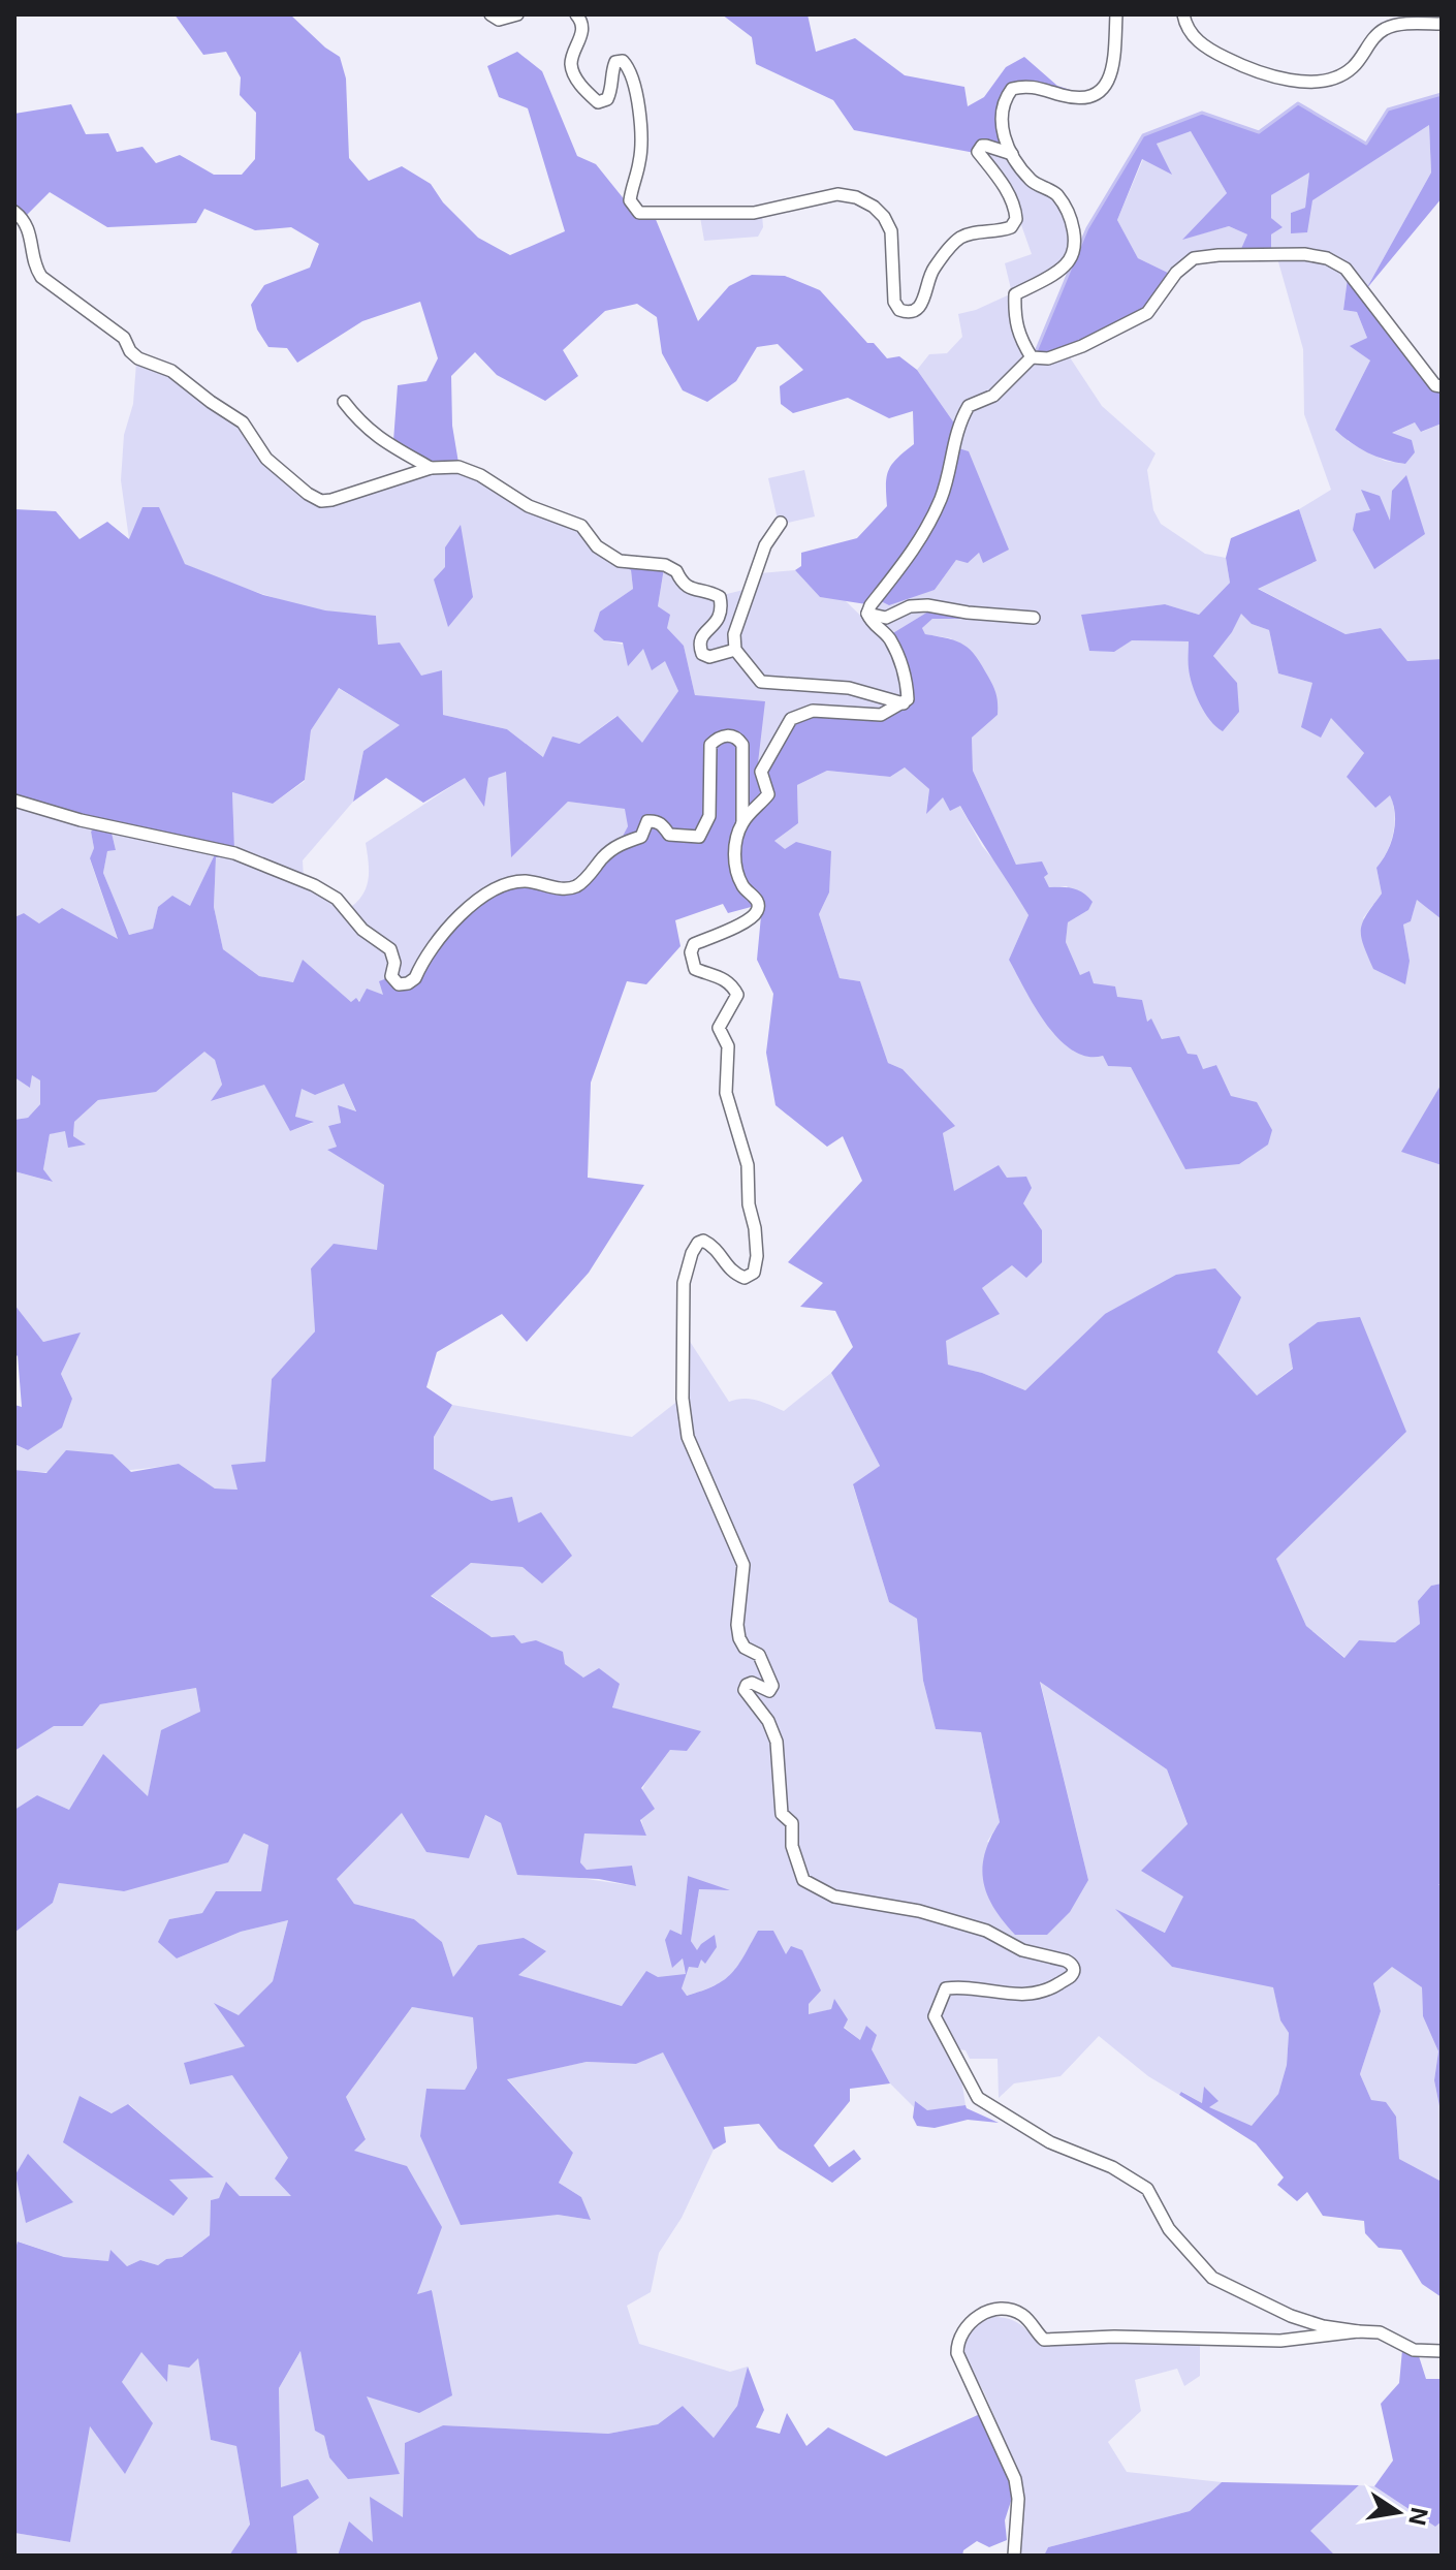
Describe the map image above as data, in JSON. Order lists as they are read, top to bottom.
{
  "north": "right"
}
